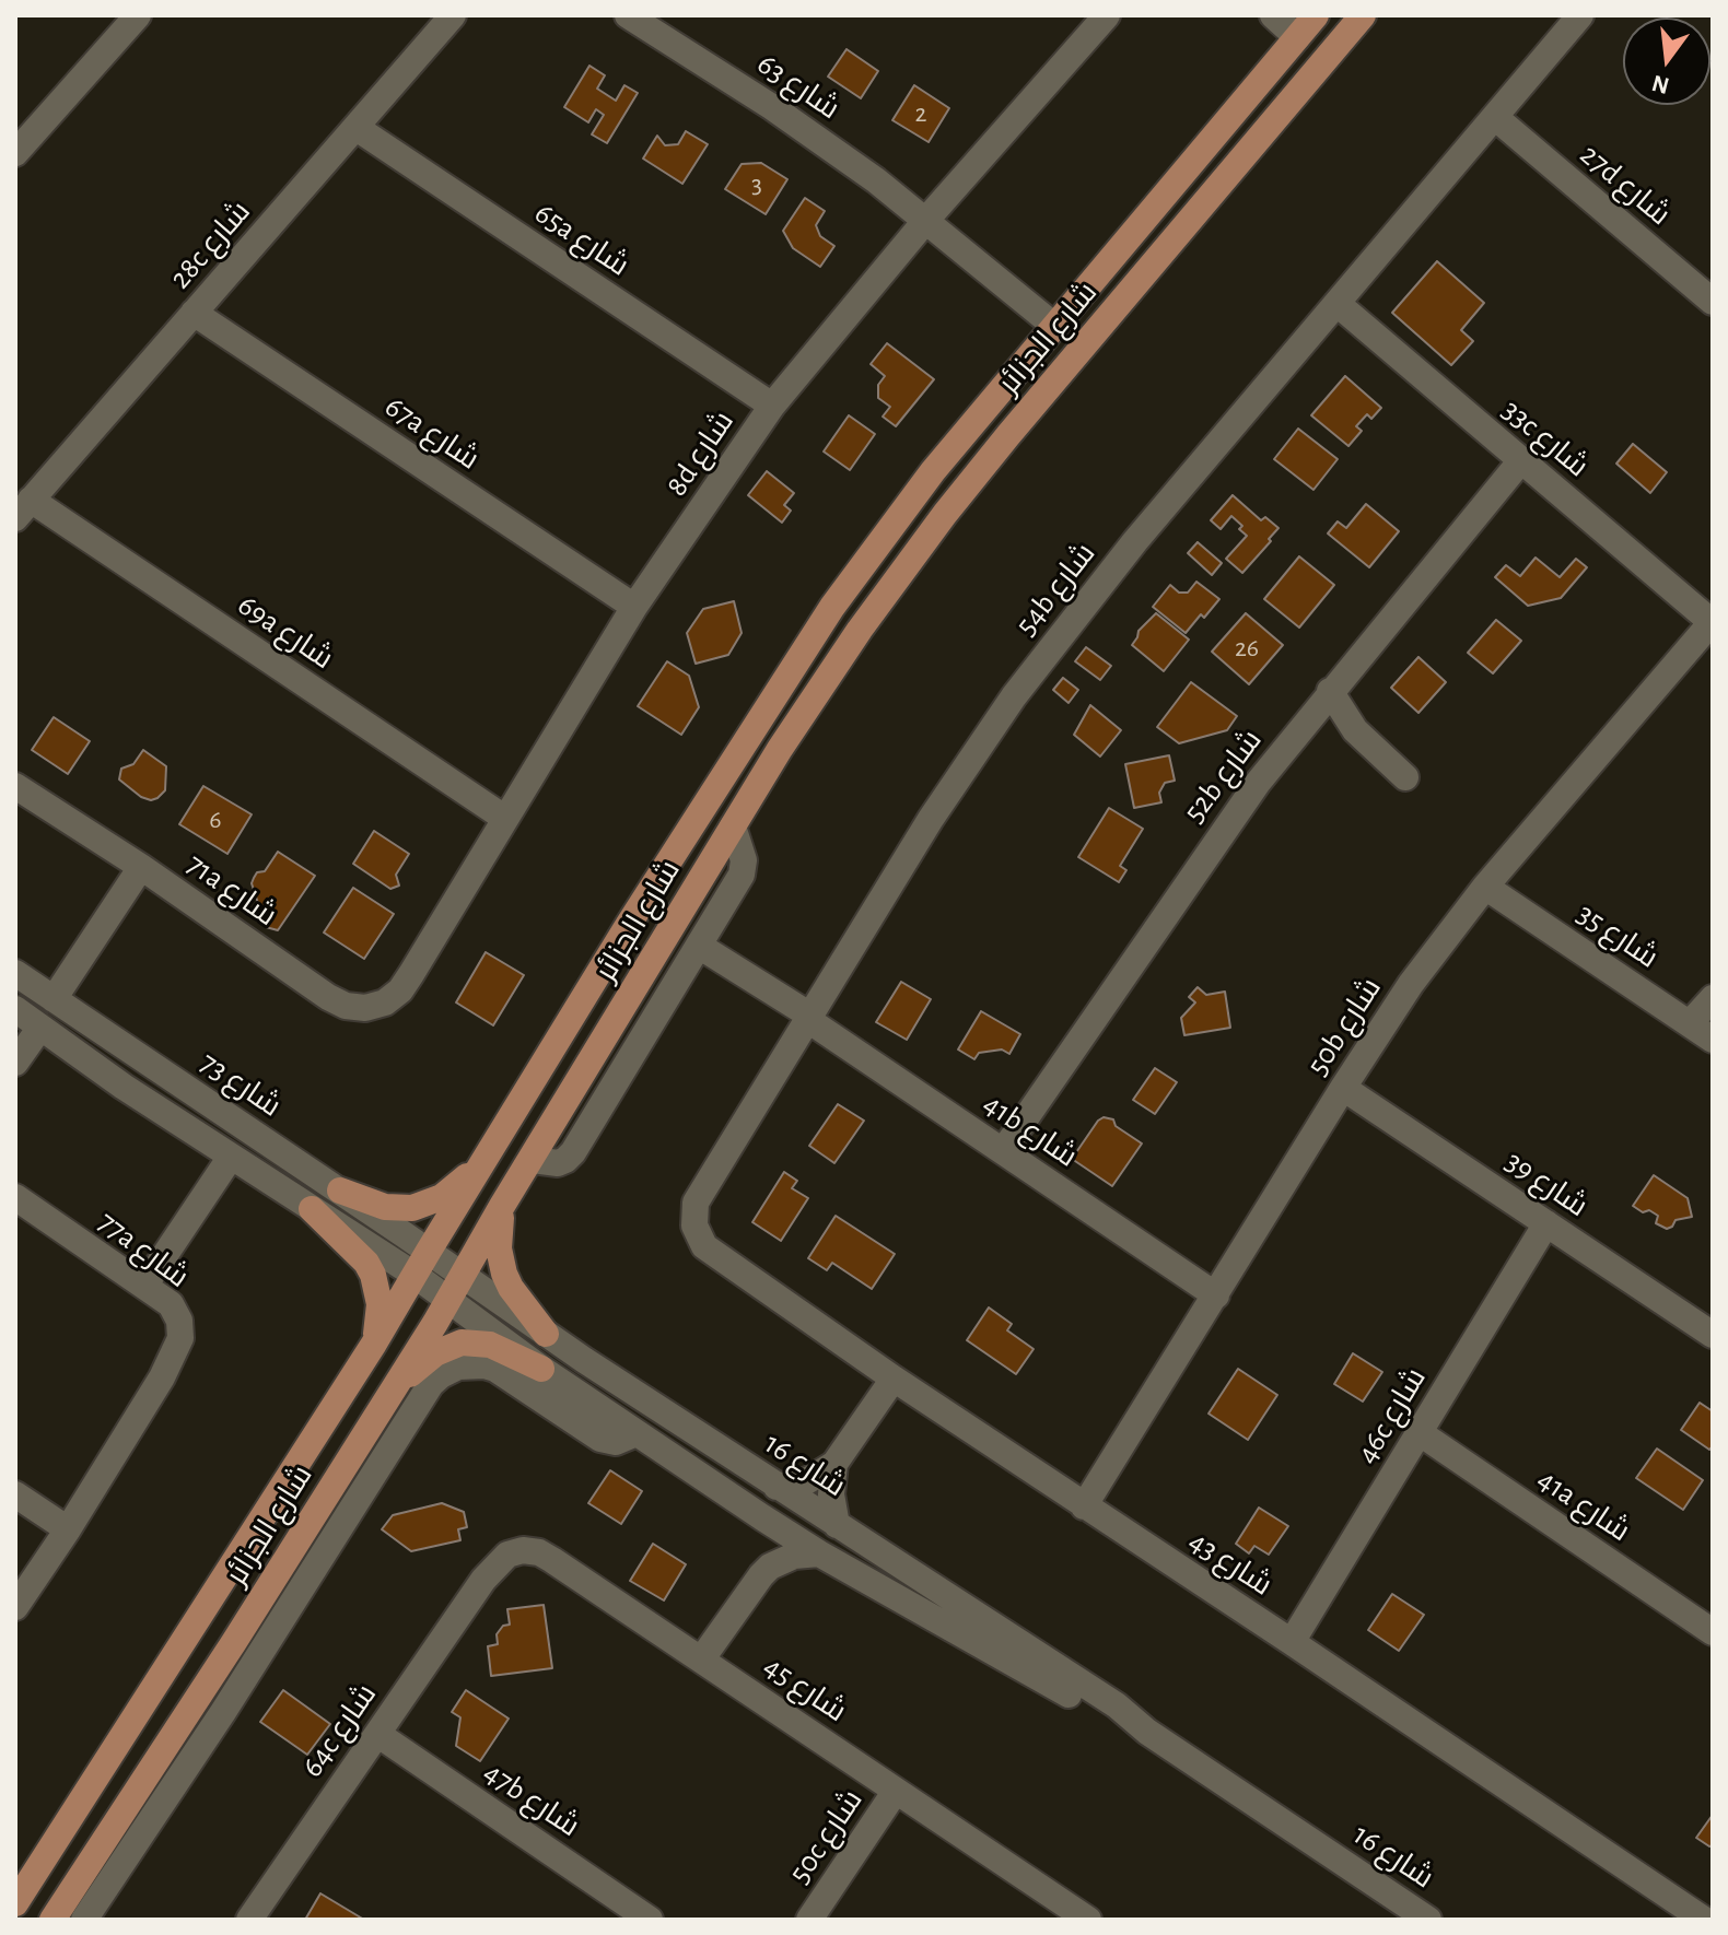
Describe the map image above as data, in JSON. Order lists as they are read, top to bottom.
{
  "streets": {
    "main road": ["شارع الجزائر"],
    "street": [
      "شارع 63",
      "27d شارع",
      "65a شارع",
      "28c شارع",
      "67a شارع",
      "33c شارع",
      "8d شارع",
      "54b شارع",
      "69a شارع",
      "52b شارع",
      "71a شارع",
      "شارع 35",
      "50b شارع",
      "شارع 73",
      "41b شارع",
      "شارع 39",
      "77a شارع",
      "46c شارع",
      "شارع 16",
      "41a شارع",
      "شارع 43",
      "شارع 45",
      "64c شارع",
      "47b شارع",
      "50c شارع"
    ]
  },
  "crossings": [
    ["شارع 63", "شارع الجزائر"],
    ["شارع 63", "8d شارع"],
    ["27d شارع", "54b شارع"],
    ["65a شارع", "28c شارع"],
    ["65a شارع", "8d شارع"],
    ["28c شارع", "67a شارع"],
    ["28c شارع", "69a شارع"],
    ["شارع الجزائر", "شارع 73"],
    ["شارع الجزائر", "شارع 16"],
    ["67a شارع", "8d شارع"],
    ["33c شارع", "54b شارع"],
    ["33c شارع", "52b شارع"],
    ["33c شارع", "50b شارع"],
    ["8d شارع", "69a شارع"],
    ["8d شارع", "71a شارع"],
    ["54b شارع", "41b شارع"],
    ["54b شارع", "شارع 43"],
    ["52b شارع", "41b شارع"],
    ["شارع 35", "50b شارع"],
    ["50b شارع", "41b شارع"],
    ["50b شارع", "شارع 39"],
    ["50b شارع", "شارع 43"],
    ["شارع 73", "شارع 16"],
    ["شارع 39", "46c شارع"],
    ["46c شارع", "41a شارع"],
    ["46c شارع", "شارع 43"],
    ["شارع 45", "64c شارع"],
    ["شارع 45", "50c شارع"],
    ["64c شارع", "47b شارع"]
  ],
  "house_numbers": [
    "2",
    "3",
    "26",
    "6"
  ],
  "north": "bottom"
}
